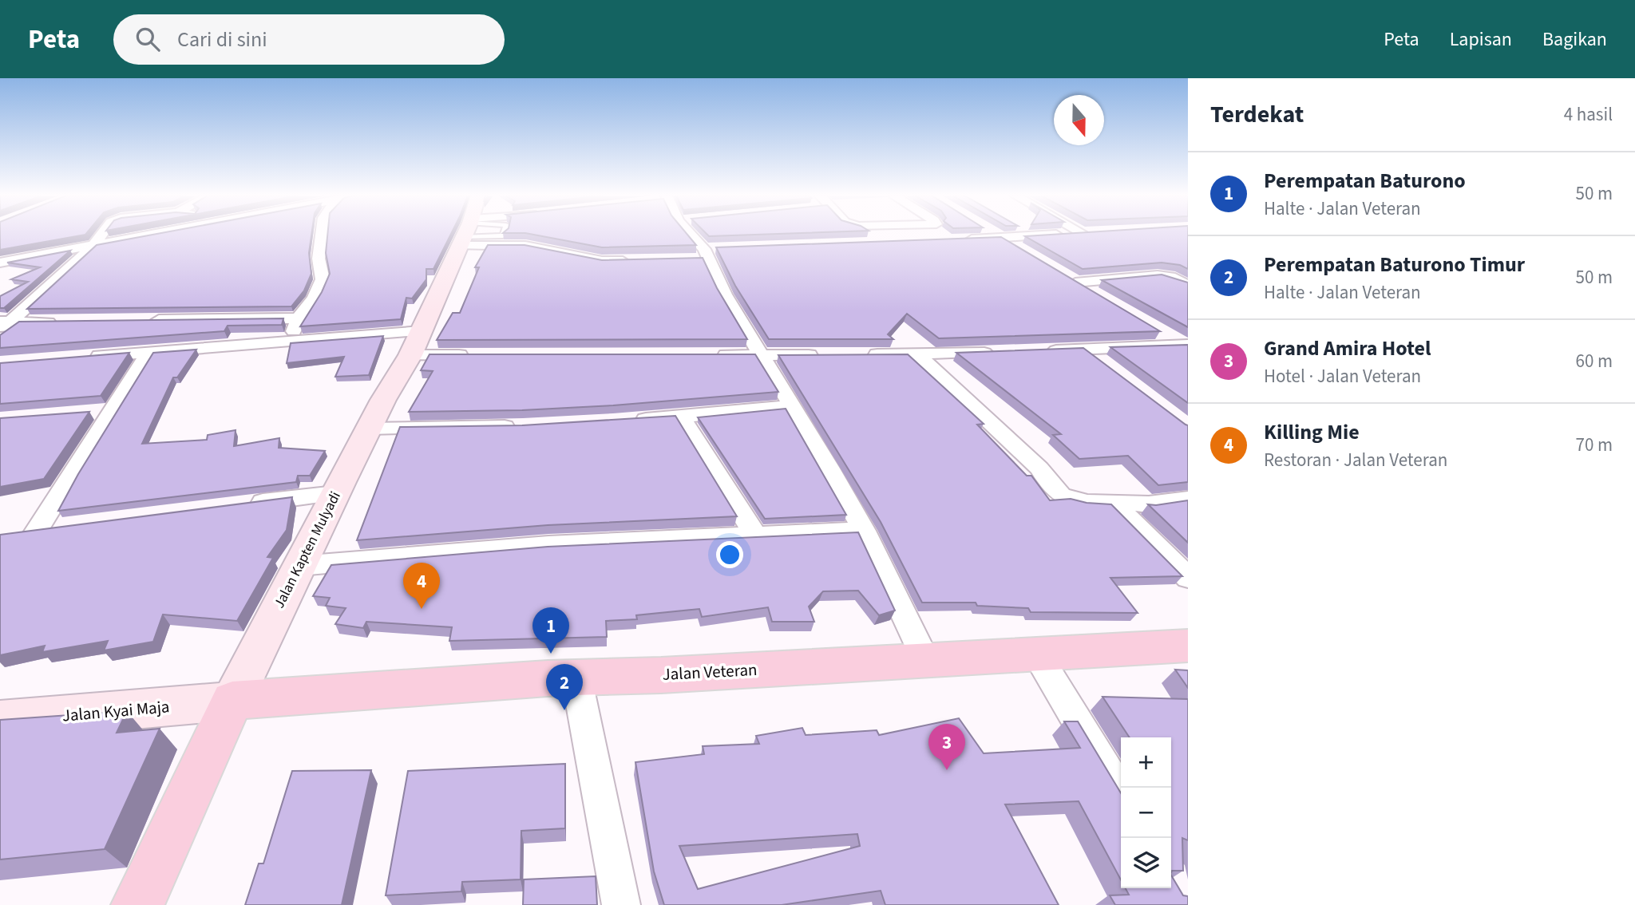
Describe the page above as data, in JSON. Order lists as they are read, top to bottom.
{
  "streets": {
    "main road": ["Jalan Kapten Mulyadi", "Jalan Veteran", "Jalan Kyai Maja"]
  },
  "crossings": [
    ["Jalan Kapten Mulyadi", "Jalan Veteran"],
    ["Jalan Kapten Mulyadi", "Jalan Kyai Maja"],
    ["Jalan Veteran", "Jalan Kyai Maja"]
  ],
  "north": "bottom",
  "page": {
    "header": "Peta",
    "search": "Cari di sini",
    "nav": ["Peta", "Lapisan", "Bagikan"],
    "heading": ["Terdekat", "4 hasil"],
    "list": [
      {
        "mark": "1",
        "name": "Perempatan Baturono",
        "note": "Halte · Jalan Veteran",
        "value": "50 m"
      },
      {
        "mark": "2",
        "name": "Perempatan Baturono Timur",
        "note": "Halte · Jalan Veteran",
        "value": "50 m"
      },
      {
        "mark": "3",
        "name": "Grand Amira Hotel",
        "note": "Hotel · Jalan Veteran",
        "value": "60 m"
      },
      {
        "mark": "4",
        "name": "Killing Mie",
        "note": "Restoran · Jalan Veteran",
        "value": "70 m"
      }
    ],
    "pins": [
      "4",
      "1",
      "2",
      "3"
    ],
    "map_buttons": ["+", "−"]
  }
}
